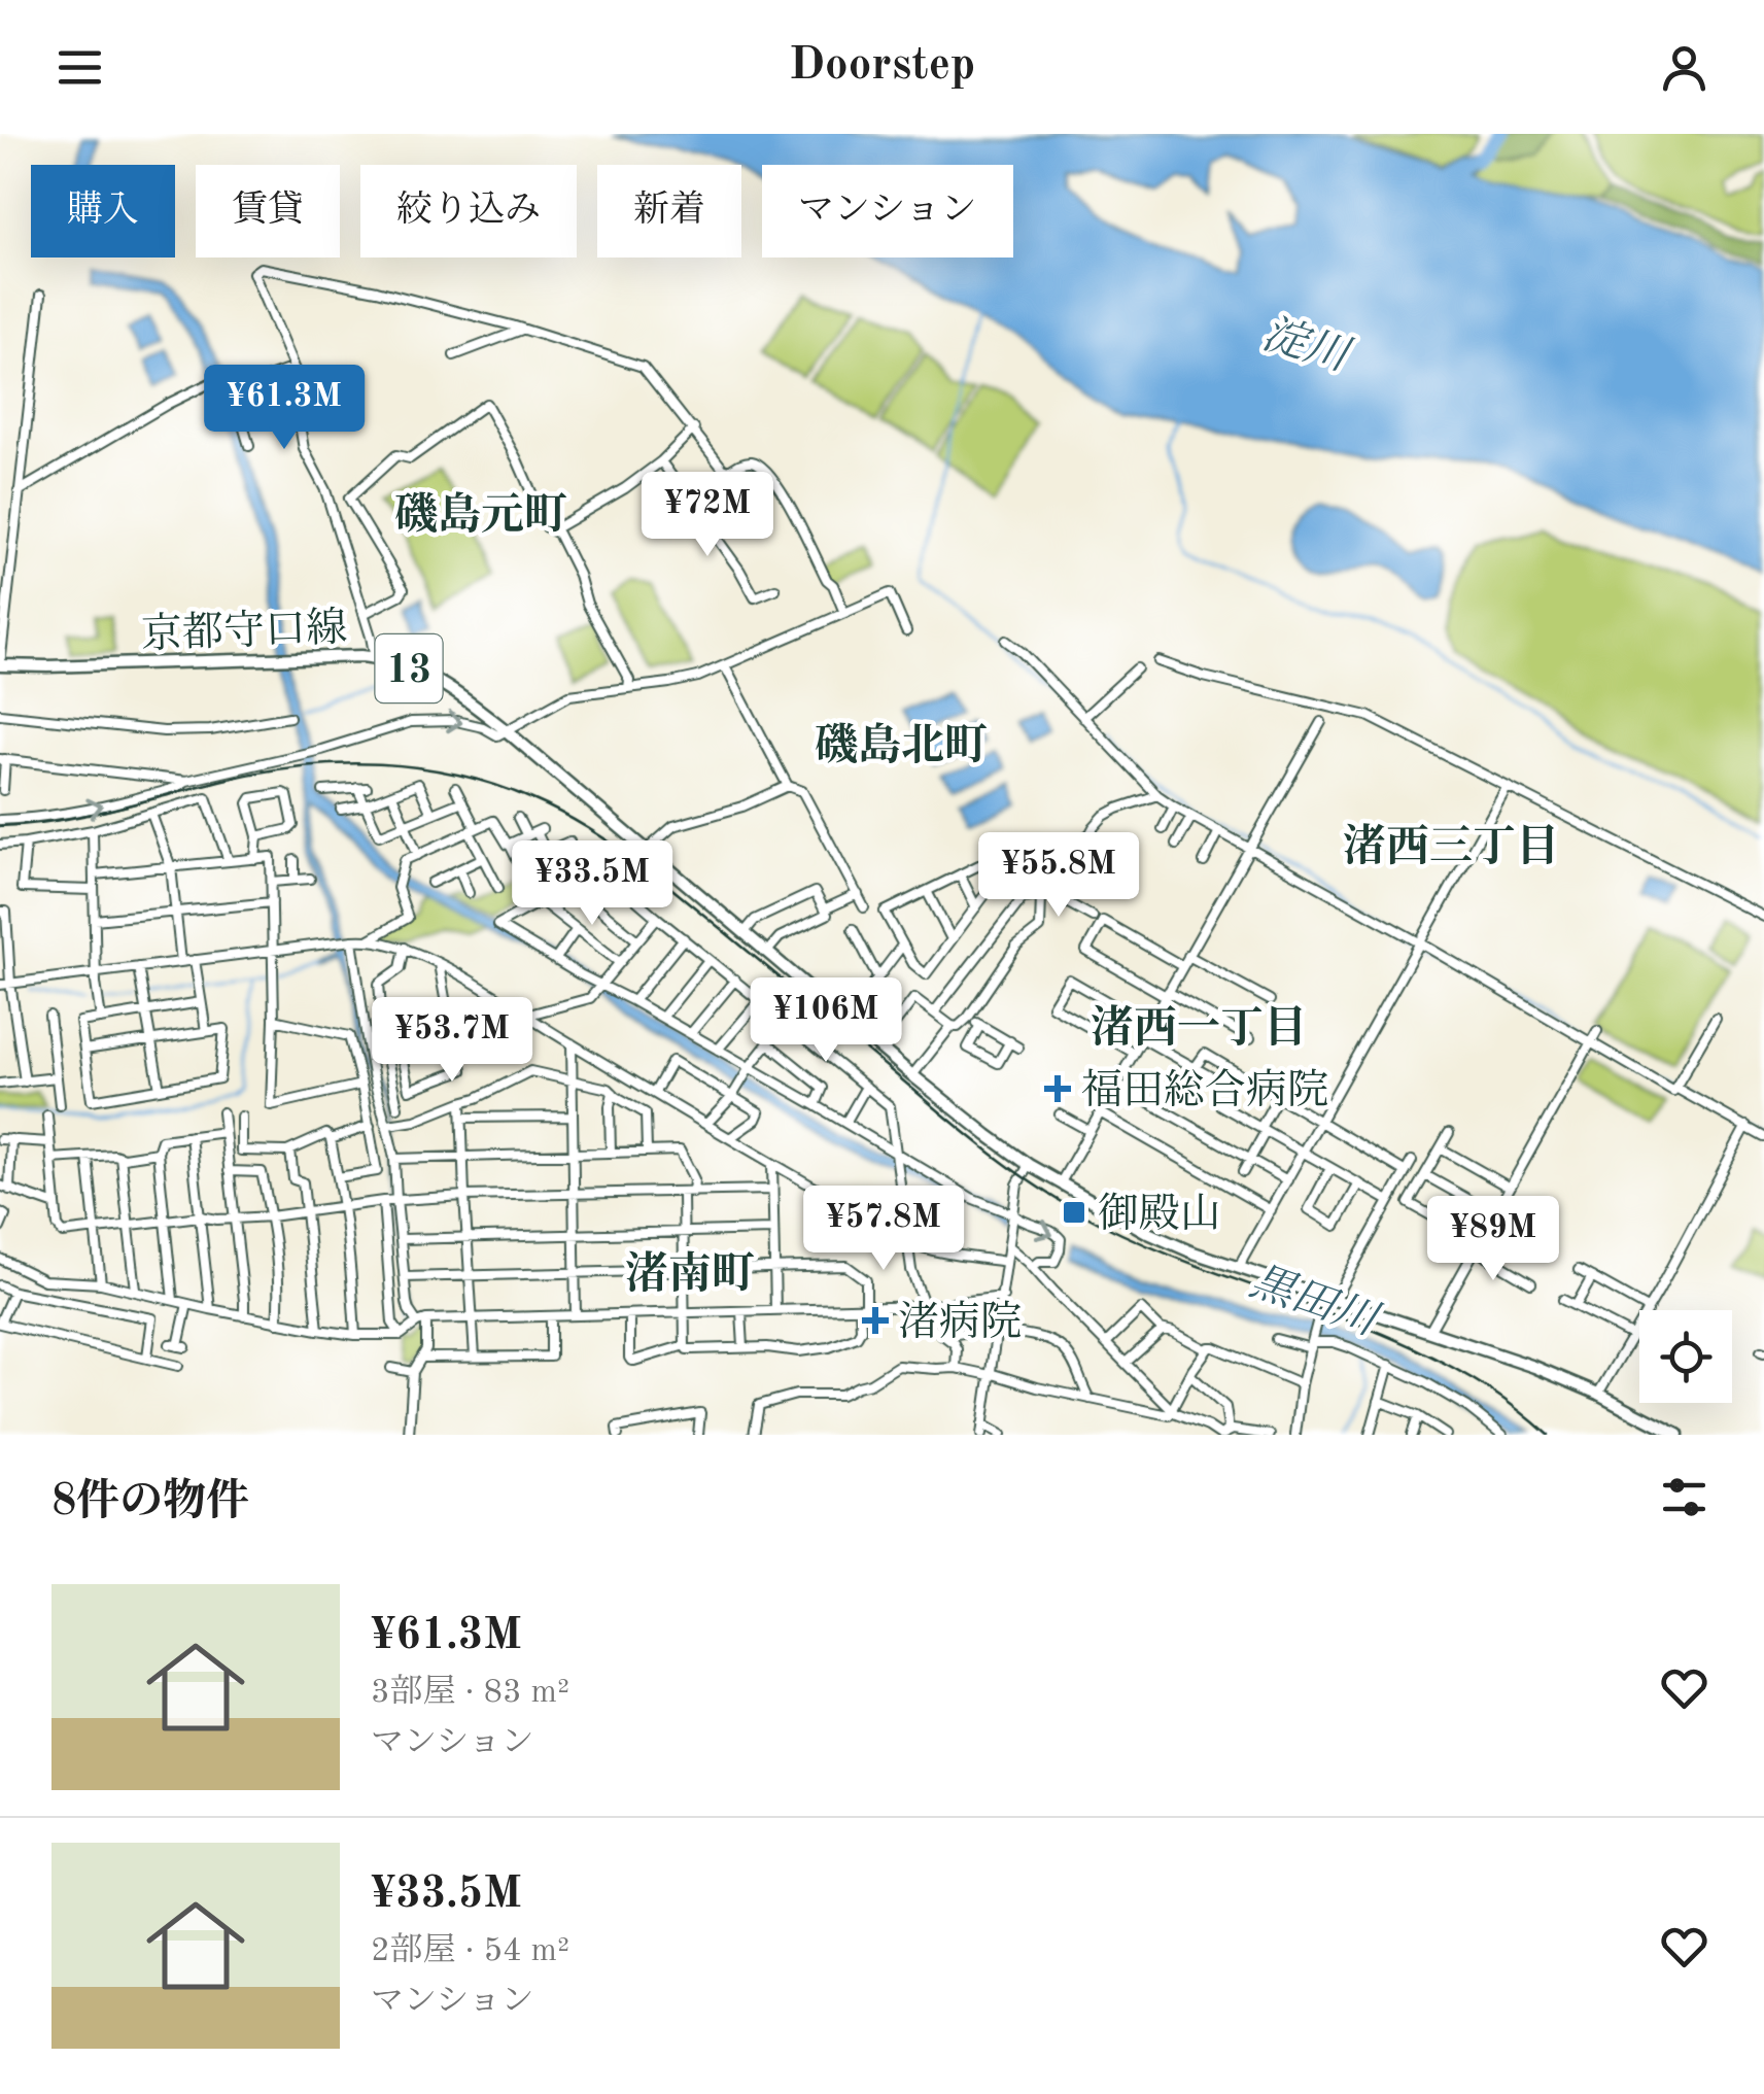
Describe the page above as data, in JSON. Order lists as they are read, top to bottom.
{
  "streets": {
    "main road": ["京都守口線", "13"]
  },
  "districts": [
    "磯島元町",
    "磯島北町",
    "渚西三丁目",
    "渚西一丁目",
    "渚南町"
  ],
  "water": ["淀川", "黒田川"],
  "places": {
    "health": ["福田総合病院", "渚病院"],
    "transit": ["御殿山"]
  },
  "page": {
    "header": "Doorstep",
    "chip": [
      "購入",
      "賃貸",
      "絞り込み",
      "新着",
      "マンション"
    ],
    "price": [
      "¥61.3M",
      "¥72M",
      "¥55.8M",
      "¥33.5M",
      "¥106M",
      "¥53.7M",
      "¥57.8M",
      "¥89M"
    ],
    "heading": "8件の物件",
    "list": [
      {
        "name": "¥61.3M",
        "note": "3部屋 · 83 m² · マンション"
      },
      {
        "name": "¥33.5M",
        "note": "2部屋 · 54 m² · マンション"
      }
    ]
  }
}
